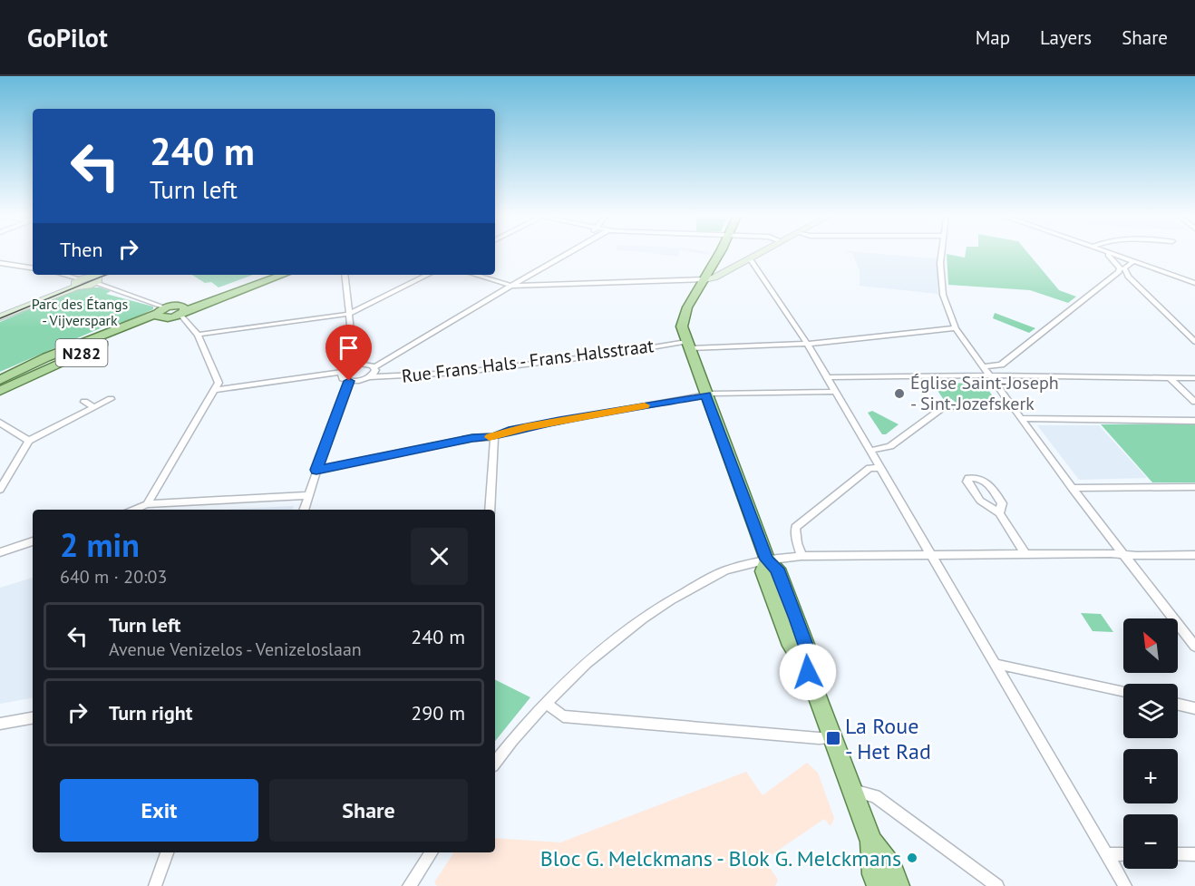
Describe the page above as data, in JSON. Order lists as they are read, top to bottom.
{
  "streets": {
    "main road": ["N282"],
    "street": ["Rue Frans Hals - Frans Halsstraat"]
  },
  "parks": ["Parc des Étangs - Vijverspark"],
  "places": {
    "other": ["Église Saint-Joseph - Sint-Jozefskerk", "Bloc G. Melckmans - Blok G. Melckmans"],
    "transit": ["La Roue - Het Rad"]
  },
  "north": "top left",
  "page": {
    "header": "GoPilot",
    "nav": ["Map", "Layers", "Share"],
    "turn": ["240 m", "Turn left"],
    "then": "Then",
    "heading": ["2 min", "640 m · 20:03"],
    "list": [
      {
        "name": "Turn left",
        "note": "Avenue Venizelos - Venizeloslaan",
        "value": "240 m"
      },
      {
        "name": "Turn right",
        "value": "290 m"
      }
    ],
    "map_buttons": ["+", "−"],
    "buttons": ["Exit", "Share"]
  }
}
